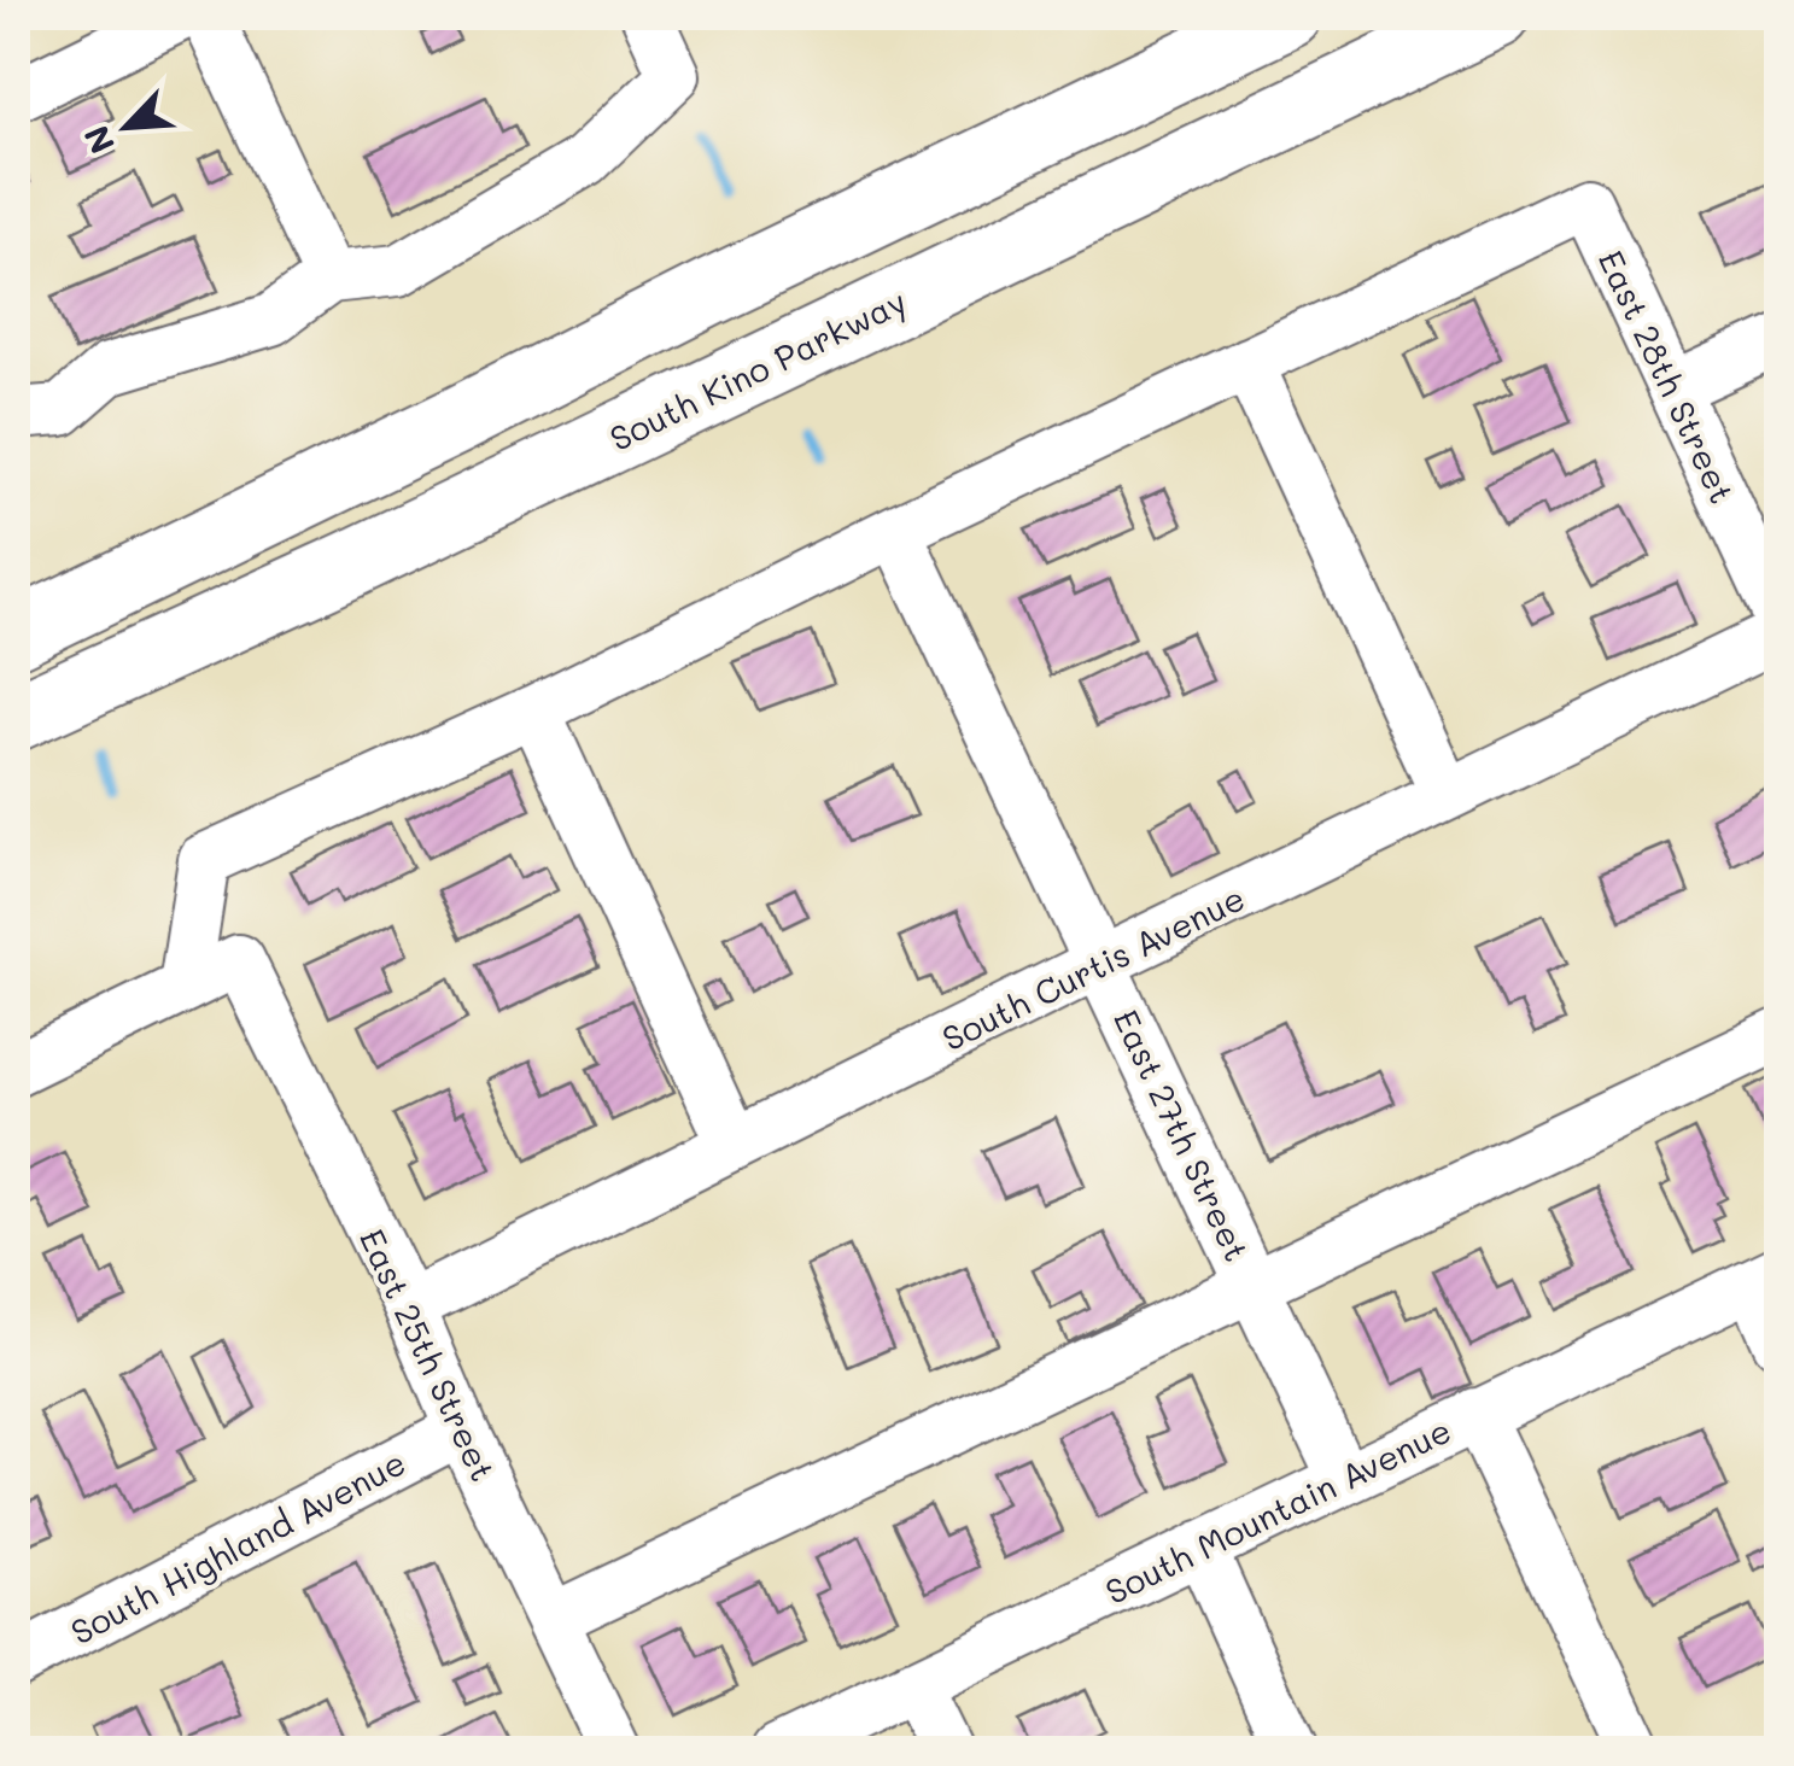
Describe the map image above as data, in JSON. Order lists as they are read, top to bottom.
{
  "streets": {
    "main road": ["South Kino Parkway"],
    "street": [
      "East 28th Street",
      "South Curtis Avenue",
      "East 27th Street",
      "East 25th Street",
      "South Mountain Avenue",
      "South Highland Avenue"
    ]
  },
  "crossings": [
    ["South Curtis Avenue", "East 27th Street"],
    ["South Curtis Avenue", "East 25th Street"],
    ["East 27th Street", "South Mountain Avenue"],
    ["East 25th Street", "South Highland Avenue"]
  ],
  "north": "bottom left"
}
